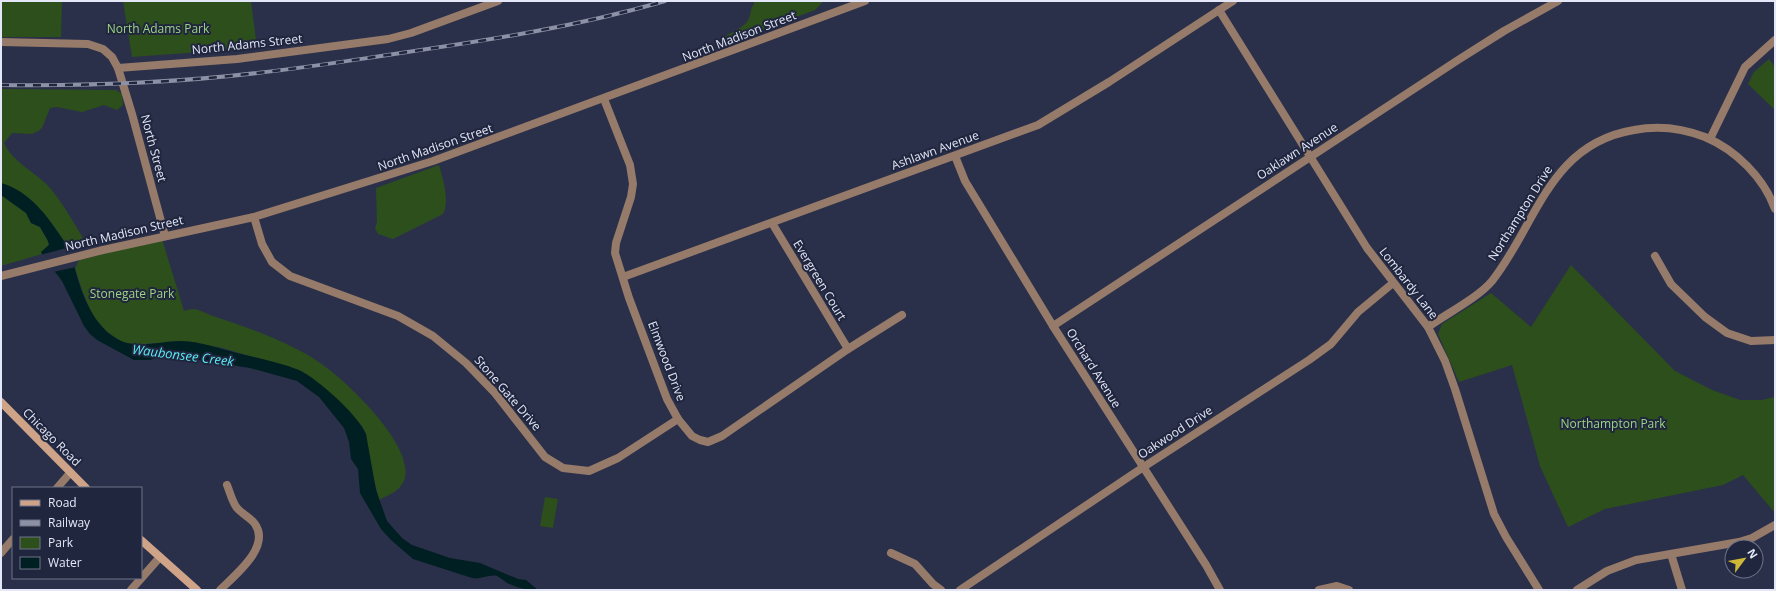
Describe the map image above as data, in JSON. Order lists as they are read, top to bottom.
{
  "streets": {
    "main road": ["Chicago Road"],
    "street": [
      "North Madison Street",
      "North Adams Street",
      "North Street",
      "Ashlawn Avenue",
      "Oaklawn Avenue",
      "Northampton Drive",
      "Evergreen Court",
      "Lombardy Lane",
      "Elmwood Drive",
      "Orchard Avenue",
      "Stone Gate Drive",
      "Oakwood Drive"
    ]
  },
  "crossings": [
    ["North Madison Street", "North Street"],
    ["North Madison Street", "Elmwood Drive"],
    ["North Madison Street", "Stone Gate Drive"],
    ["North Adams Street", "North Street"],
    ["Ashlawn Avenue", "Evergreen Court"],
    ["Ashlawn Avenue", "Lombardy Lane"],
    ["Ashlawn Avenue", "Elmwood Drive"],
    ["Ashlawn Avenue", "Orchard Avenue"],
    ["Oaklawn Avenue", "Lombardy Lane"],
    ["Oaklawn Avenue", "Orchard Avenue"],
    ["Northampton Drive", "Lombardy Lane"],
    ["Evergreen Court", "Elmwood Drive"],
    ["Lombardy Lane", "Oakwood Drive"],
    ["Elmwood Drive", "Stone Gate Drive"],
    ["Orchard Avenue", "Oakwood Drive"]
  ],
  "water": ["Waubonsee Creek"],
  "parks": ["North Adams Park", "Stonegate Park", "Northampton Park"],
  "legend": [
    "Road",
    "Railway",
    "Park",
    "Water"
  ],
  "north": "top right"
}
